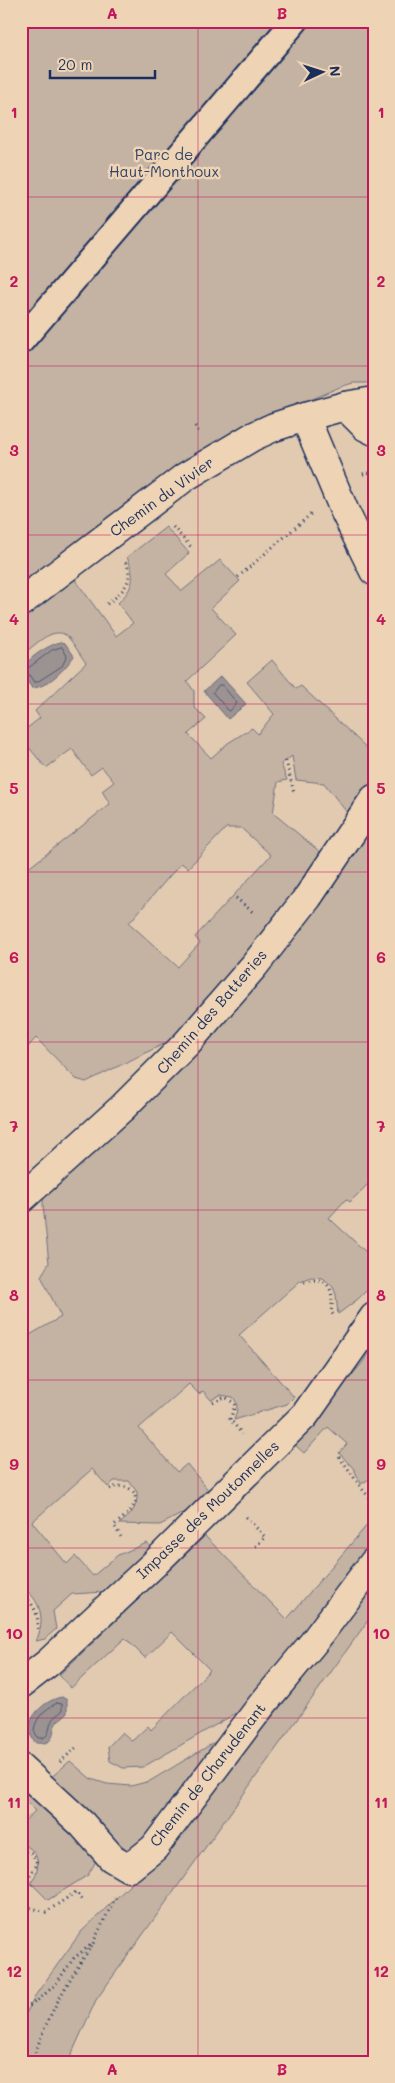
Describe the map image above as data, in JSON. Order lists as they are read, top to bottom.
{
  "streets": {
    "street": [
      "Chemin du Vivier",
      "Chemin des Batteries",
      "Impasse des Moutonnelles",
      "Chemin de Charudenant"
    ]
  },
  "parks": ["Parc de Haut-Monthoux"],
  "scale_bar": "20 m",
  "north": "right",
  "grid": {
    "columns": ["A", "B"],
    "rows": [
      "1",
      "2",
      "3",
      "4",
      "5",
      "6",
      "7",
      "8",
      "9",
      "10",
      "11",
      "12"
    ]
  }
}
